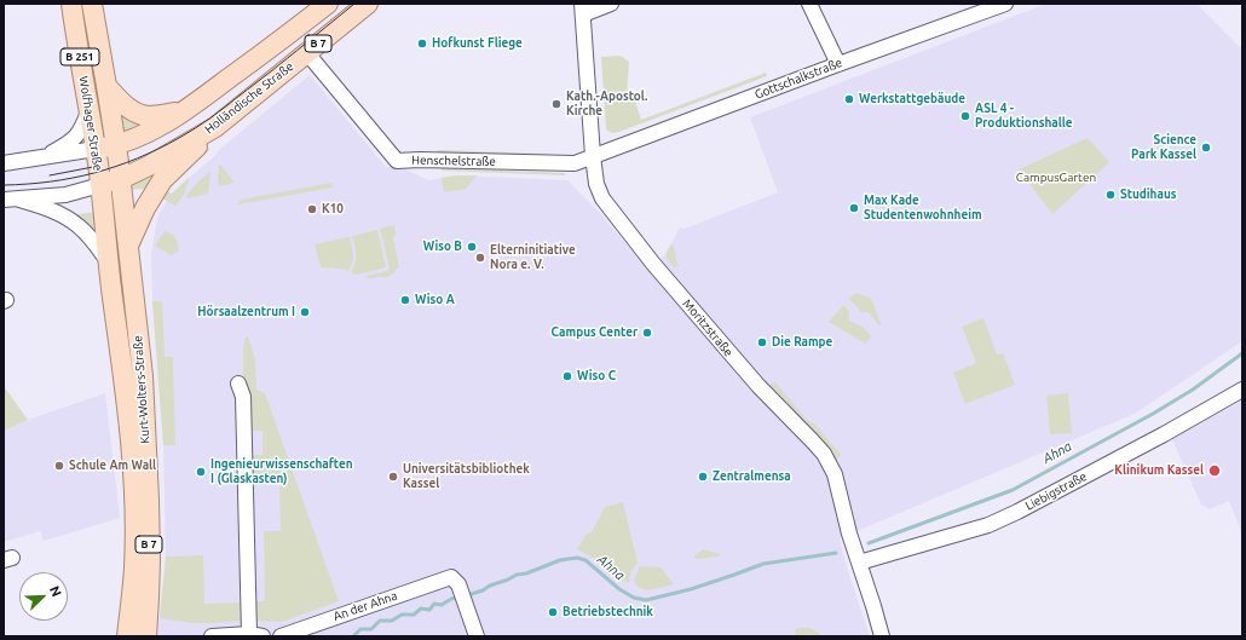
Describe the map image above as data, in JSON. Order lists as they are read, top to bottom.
{
  "streets": {
    "main road": [
      "B 7",
      "B 251",
      "Holländische Straße",
      "Wolfhager Straße",
      "Kurt-Wolters-Straße"
    ],
    "street": [
      "Gottschalkstraße",
      "Henschelstraße",
      "Moritzstraße",
      "Liebigstraße",
      "An der Ahna"
    ]
  },
  "crossings": [
    ["B 7", "Holländische Straße"],
    ["B 7", "Wolfhager Straße"],
    ["B 7", "Kurt-Wolters-Straße"],
    ["Gottschalkstraße", "Henschelstraße"],
    ["Gottschalkstraße", "Moritzstraße"],
    ["Holländische Straße", "Wolfhager Straße"],
    ["Holländische Straße", "Henschelstraße"],
    ["Holländische Straße", "Kurt-Wolters-Straße"],
    ["Wolfhager Straße", "Kurt-Wolters-Straße"],
    ["Henschelstraße", "Moritzstraße"],
    ["Moritzstraße", "Liebigstraße"]
  ],
  "water": ["Ahna"],
  "parks": ["CampusGarten"],
  "places": [
    "Hofkunst Fliege",
    "Werkstattgebäude",
    "Kath.-Apostol. Kirche",
    "ASL 4 - Produktionshalle",
    "Science Park Kassel",
    "Studihaus",
    "Max Kade Studentenwohnheim",
    "K10",
    "Wiso B",
    "Elterninitiative Nora e. V.",
    "Wiso A",
    "Hörsaalzentrum I",
    "Campus Center",
    "Die Rampe",
    "Wiso C",
    "Schule Am Wall",
    "Klinikum Kassel",
    "Ingenieurwissenschaften I (Glaskasten)",
    "Universitätsbibliothek Kassel",
    "Zentralmensa",
    "Betriebstechnik"
  ],
  "north": "top right"
}
